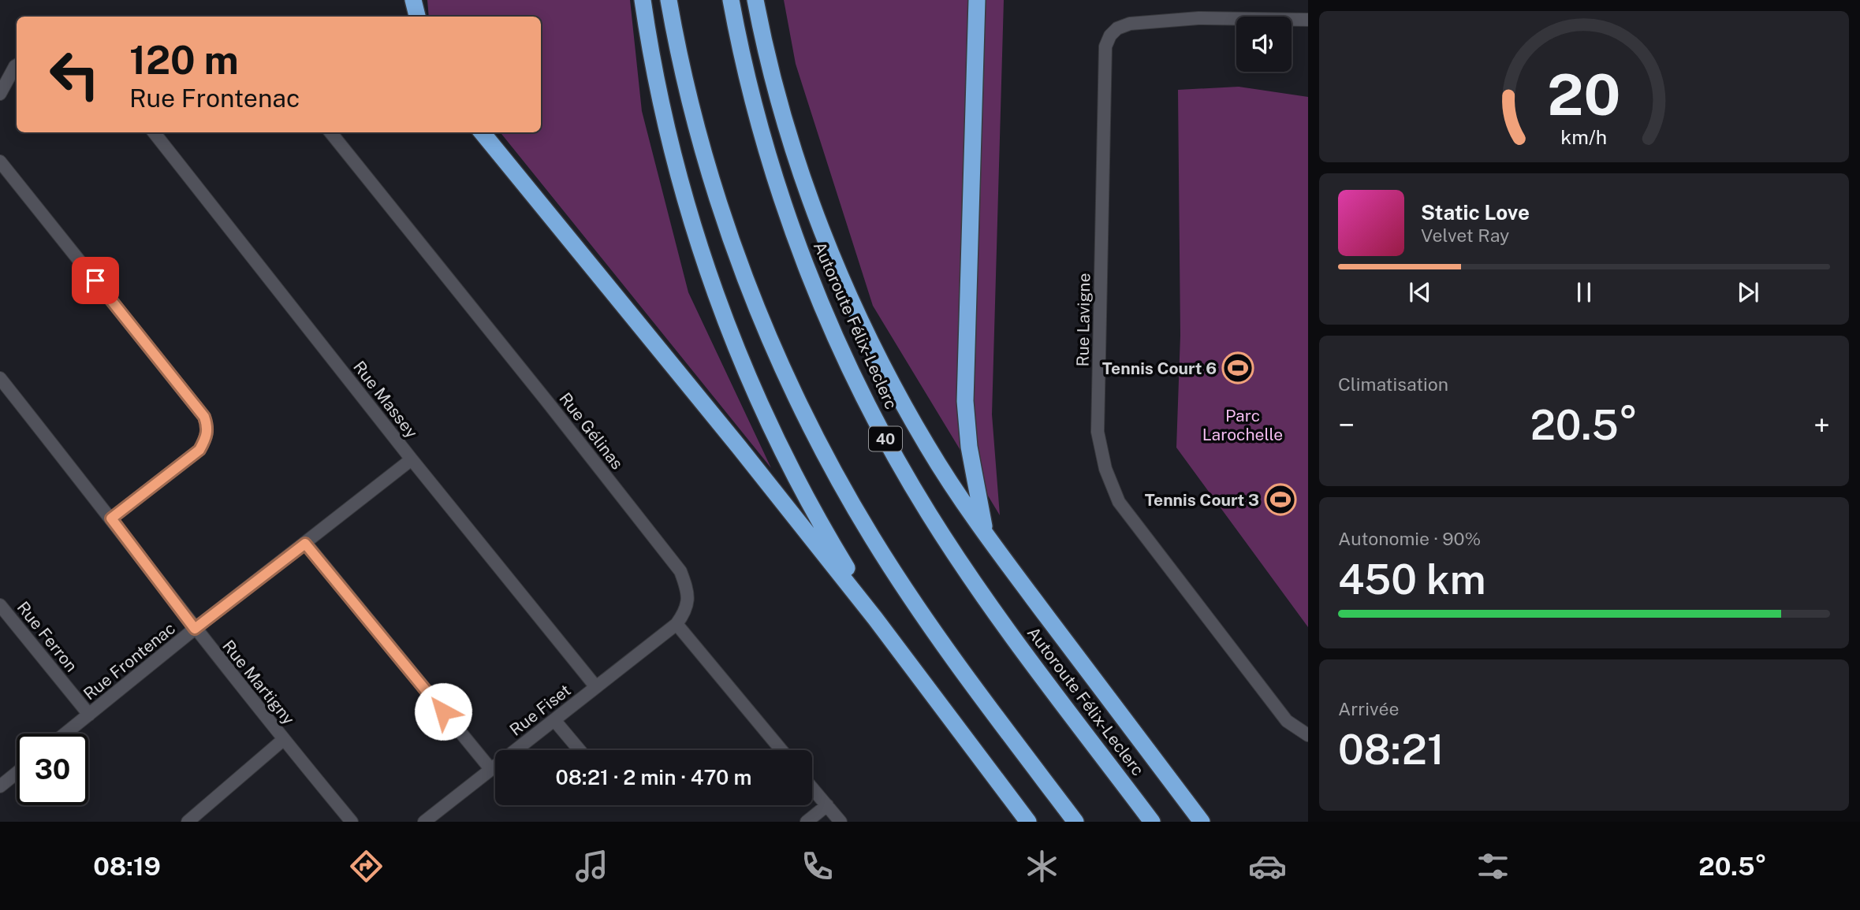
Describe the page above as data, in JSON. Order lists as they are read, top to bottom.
{
  "streets": {
    "highway": ["Autoroute Félix-Leclerc", "40"],
    "street": [
      "Rue Lavigne",
      "Rue Massey",
      "Rue Gélinas",
      "Rue Ferron",
      "Rue Frontenac",
      "Rue Martigny",
      "Rue Fiset"
    ]
  },
  "crossings": [
    ["Rue Massey", "Rue Frontenac"],
    ["Rue Massey", "Rue Fiset"],
    ["Rue Gélinas", "Rue Fiset"],
    ["Rue Ferron", "Rue Frontenac"],
    ["Rue Frontenac", "Rue Martigny"]
  ],
  "parks": ["Parc Larochelle"],
  "places": {
    "sports": ["Tennis Court 6", "Tennis Court 3"]
  },
  "page": {
    "turn": ["120 m", "Rue Frontenac"],
    "song": ["Static Love", "Velvet Ray"],
    "tile": [
      "Climatisation",
      ["Autonomie · 90%", "450 km"],
      ["Arrivée", "08:21"]
    ],
    "heat": ["−", "20.5°", "+"],
    "limit": "30",
    "trip": "08:21 · 2 min · 470 m",
    "tabs": ["08:19", "20.5°"],
    "gauge": ["20", "km/h"]
  }
}
